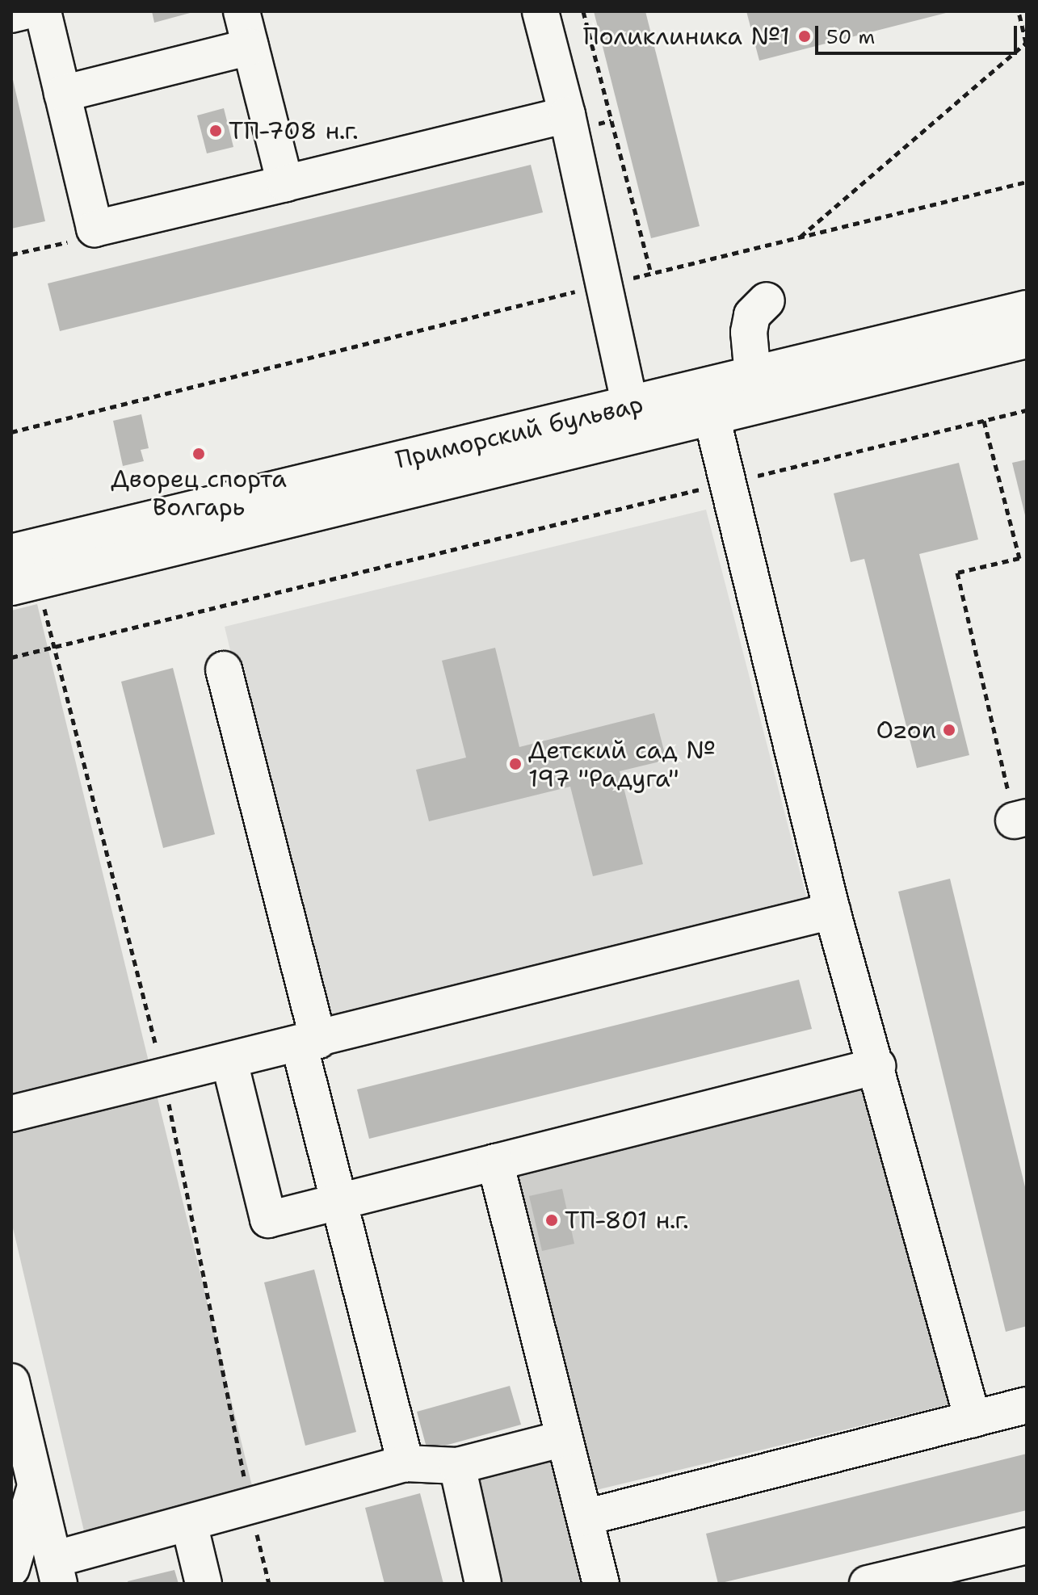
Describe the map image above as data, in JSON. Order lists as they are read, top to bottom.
{
  "streets": {
    "main road": ["Приморский бульвар"]
  },
  "places": [
    "Поликлиника №1",
    "ТП-708 н.г.",
    "Дворец спорта Волгарь",
    "Ozon",
    "Детский сад № 197 \"Радуга\"",
    "ТП-801 н.г."
  ],
  "scale_bar": "50 m"
}
